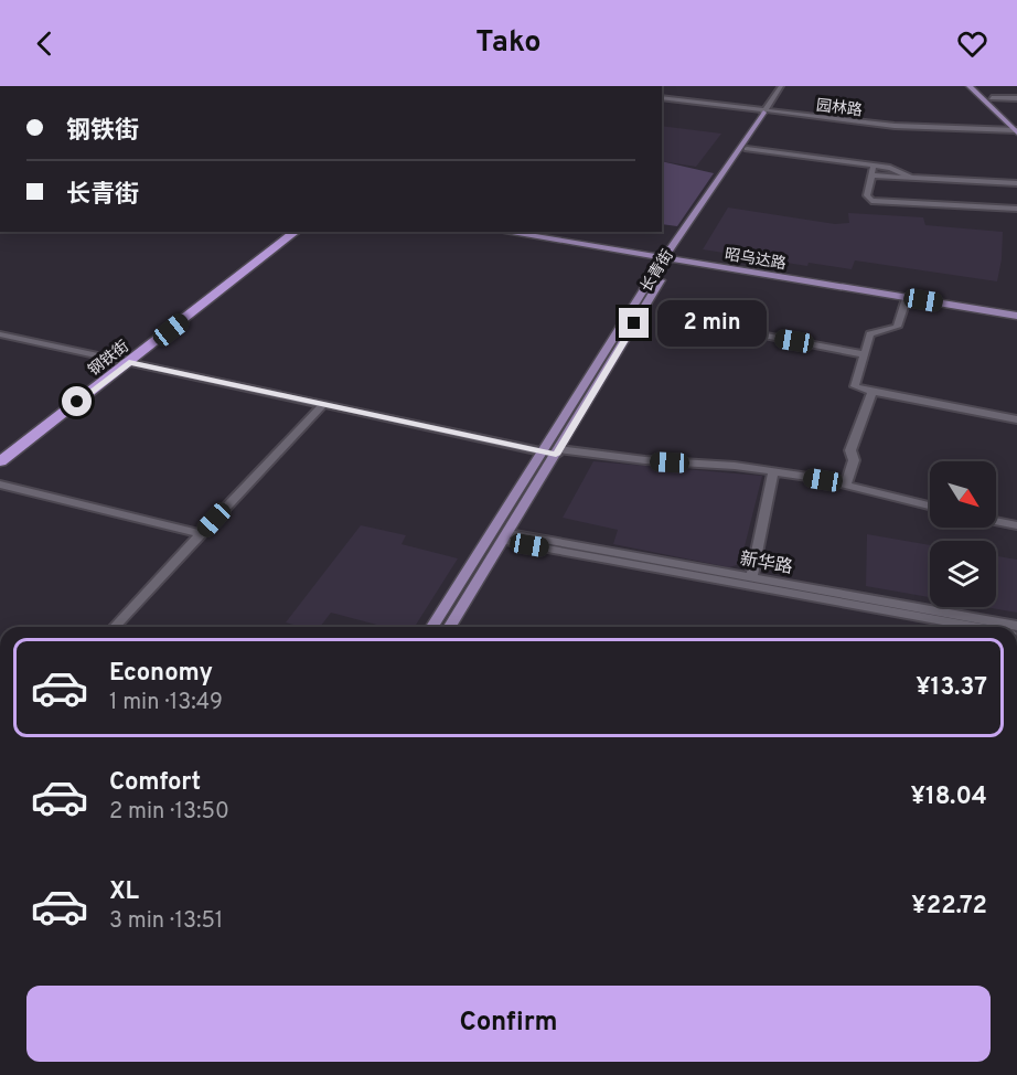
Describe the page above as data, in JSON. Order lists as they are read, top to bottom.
{
  "streets": {
    "highway": ["钢铁街"],
    "main road": ["昭乌达路", "长青街"],
    "street": ["园林路", "新华路"]
  },
  "crossings": [
    ["园林路", "长青街"],
    ["昭乌达路", "长青街"],
    ["长青街", "新华路"]
  ],
  "north": "bottom right",
  "page": {
    "header": "Tako",
    "banner": ["钢铁街", "长青街"],
    "bubble": "2 min",
    "list": [
      {
        "name": "Economy",
        "note": "1 min · 13:49",
        "value": "¥13.37"
      },
      {
        "name": "Comfort",
        "note": "2 min · 13:50",
        "value": "¥18.04"
      },
      {
        "name": "XL",
        "note": "3 min · 13:51",
        "value": "¥22.72"
      }
    ],
    "buttons": "Confirm"
  }
}
